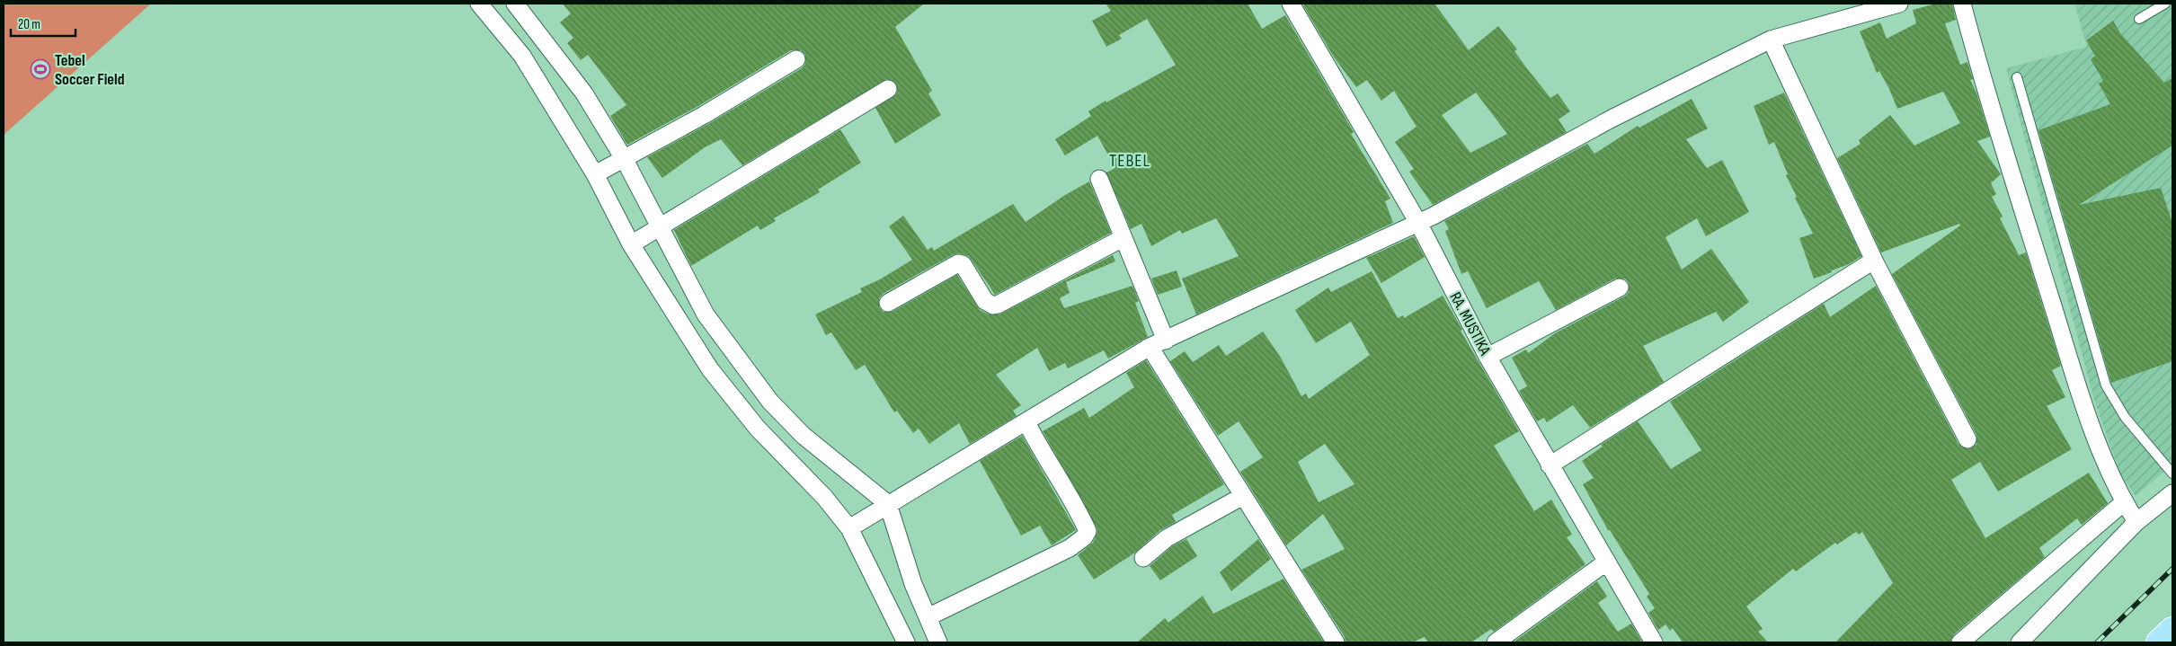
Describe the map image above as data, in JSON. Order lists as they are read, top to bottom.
{
  "streets": {
    "street": ["RA. MUSTIKA"]
  },
  "districts": ["TEBEL"],
  "places": {
    "sports": ["Tebel Soccer Field"]
  },
  "scale_bar": "20 m"
}
